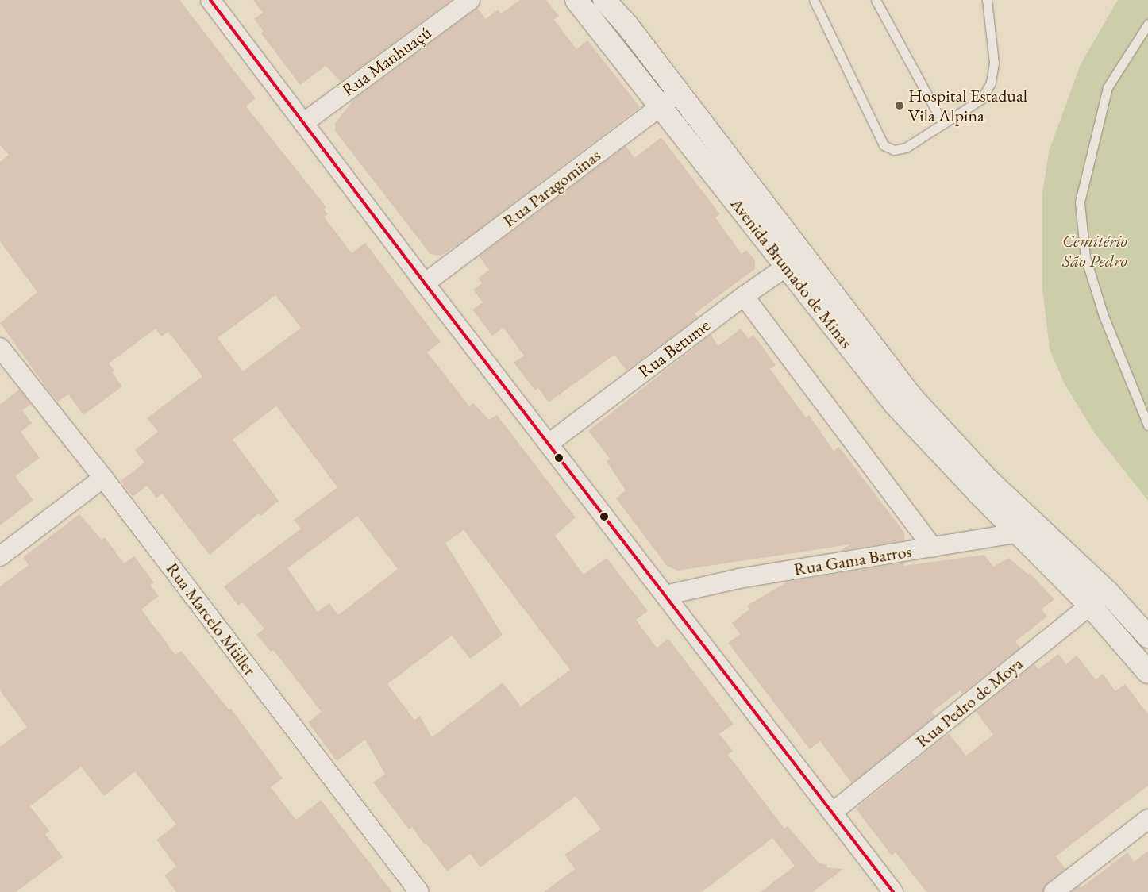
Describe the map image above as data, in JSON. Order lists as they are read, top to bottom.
{
  "streets": {
    "main road": ["Avenida Brumado de Minas"],
    "street": [
      "Rua Manhuaçú",
      "Rua Paragominas",
      "Rua Betume",
      "Rua Gama Barros",
      "Rua Marcelo Müller",
      "Rua Pedro de Moya"
    ]
  },
  "crossings": [
    ["Rua Paragominas", "Avenida Brumado de Minas"],
    ["Avenida Brumado de Minas", "Rua Betume"],
    ["Avenida Brumado de Minas", "Rua Gama Barros"]
  ],
  "parks": ["Cemitério São Pedro"],
  "places": ["Hospital Estadual Vila Alpina"]
}
